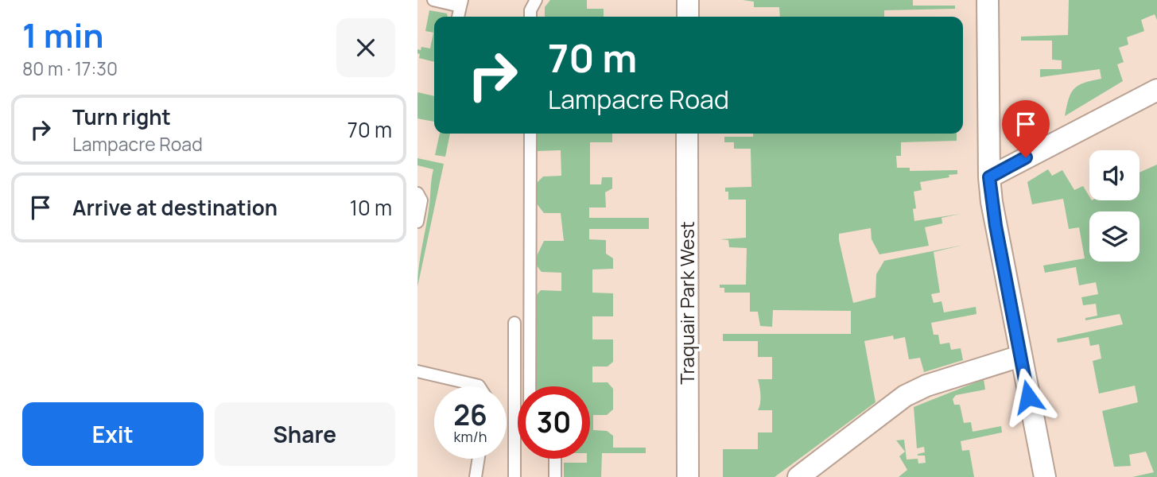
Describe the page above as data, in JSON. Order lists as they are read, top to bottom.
{
  "streets": {
    "street": ["Traquair Park West"]
  },
  "page": {
    "heading": ["1 min", "80 m · 17:30"],
    "turn": ["70 m", "Lampacre Road"],
    "list": [
      {
        "name": "Turn right",
        "note": "Lampacre Road",
        "value": "70 m"
      },
      {
        "name": "Arrive at destination",
        "value": "10 m"
      }
    ],
    "speed": "26 km/h",
    "limit": "30",
    "buttons": ["Exit", "Share"]
  }
}
